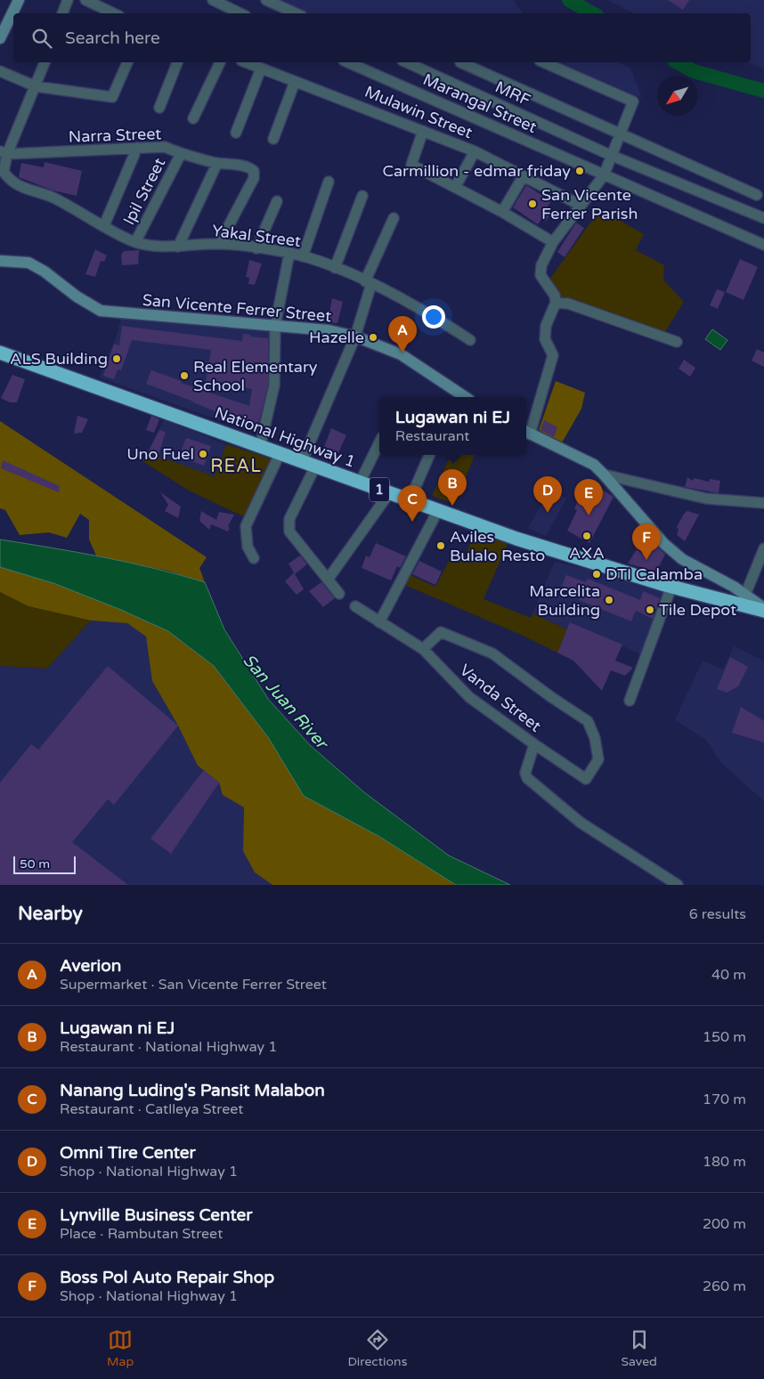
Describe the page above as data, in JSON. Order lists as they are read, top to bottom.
{
  "streets": {
    "highway": ["National Highway 1", "1"],
    "street": [
      "MRF",
      "Marangal Street",
      "Mulawin Street",
      "Narra Street",
      "Ipil Street",
      "Yakal Street",
      "San Vicente Ferrer Street",
      "Vanda Street"
    ]
  },
  "crossings": [
    ["Narra Street", "Ipil Street"],
    ["Narra Street", "Yakal Street"],
    ["Ipil Street", "Yakal Street"]
  ],
  "districts": ["REAL"],
  "water": ["San Juan River"],
  "places": [
    "Carmillion - edmar friday",
    "San Vicente Ferrer Parish",
    "Hazelle",
    "ALS Building",
    "Real Elementary School",
    "Uno Fuel",
    "AXA",
    "Aviles Bulalo Resto",
    "DTI Calamba",
    "Marcelita Building",
    "Tile Depot"
  ],
  "scale_bar": "50 m",
  "north": "bottom left",
  "page": {
    "search": "Search here",
    "pins": [
      "A",
      "B",
      "D",
      "E",
      "C",
      "F"
    ],
    "popup": ["Lugawan ni EJ", "Restaurant"],
    "scale": "50 m",
    "heading": ["Nearby", "6 results"],
    "list": [
      {
        "mark": "A",
        "name": "Averion",
        "note": "Supermarket · San Vicente Ferrer Street",
        "value": "40 m"
      },
      {
        "mark": "B",
        "name": "Lugawan ni EJ",
        "note": "Restaurant · National Highway 1",
        "value": "150 m"
      },
      {
        "mark": "C",
        "name": "Nanang Luding's Pansit Malabon",
        "note": "Restaurant · Catlleya Street",
        "value": "170 m"
      },
      {
        "mark": "D",
        "name": "Omni Tire Center",
        "note": "Shop · National Highway 1",
        "value": "180 m"
      },
      {
        "mark": "E",
        "name": "Lynville Business Center",
        "note": "Place · Rambutan Street",
        "value": "200 m"
      },
      {
        "mark": "F",
        "name": "Boss Pol Auto Repair Shop",
        "note": "Shop · National Highway 1",
        "value": "260 m"
      }
    ],
    "nav": ["Map", "Directions", "Saved"]
  }
}
